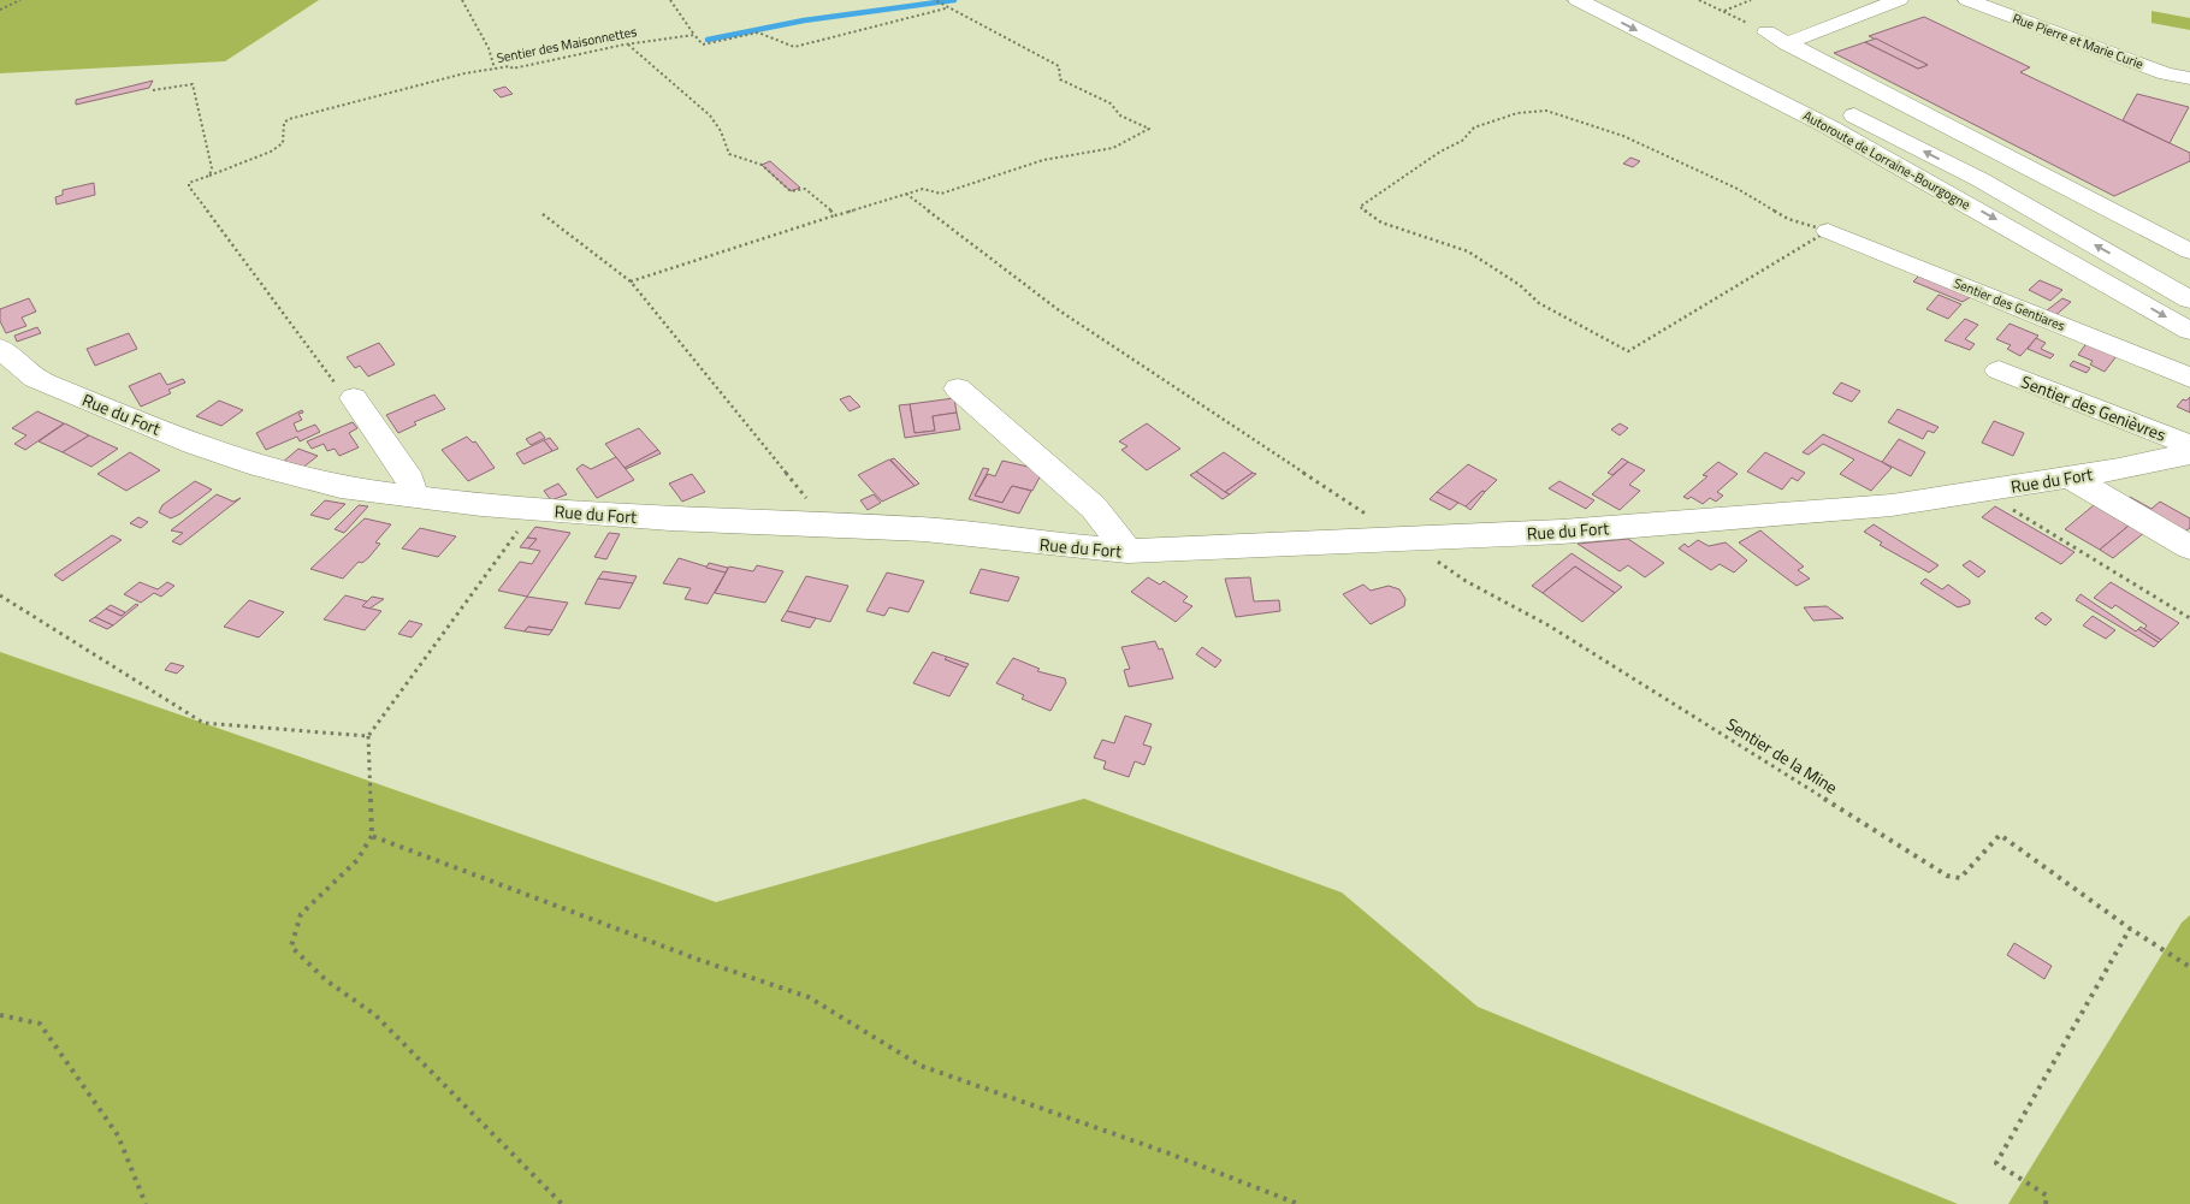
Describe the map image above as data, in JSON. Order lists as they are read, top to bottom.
{
  "streets": {
    "main road": [
      "Rue Pierre et Marie Curie",
      "Autoroute de Lorraine-Bourgogne",
      "Sentier des Gentiares",
      "Sentier des Genièvres",
      "Rue du Fort"
    ],
    "path": ["Sentier des Maisonnettes", "Sentier de la Mine"]
  },
  "crossings": [
    ["Rue du Fort", "Sentier de la Mine"]
  ]
}
